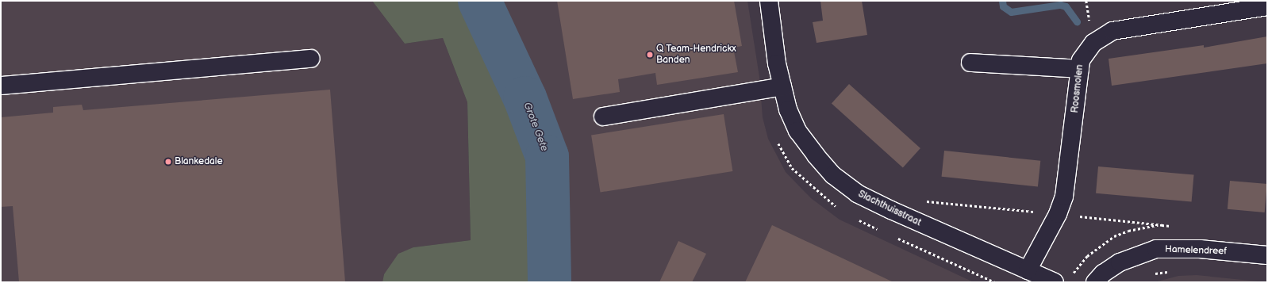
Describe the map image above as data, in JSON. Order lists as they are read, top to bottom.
{
  "streets": {
    "street": ["Roosmolen", "Slachthuisstraat", "Hamelendreef"]
  },
  "crossings": [
    ["Roosmolen", "Slachthuisstraat"]
  ],
  "water": ["Grote Gete"],
  "places": ["Q Team-Hendrickx Banden", "Blankedale"]
}
